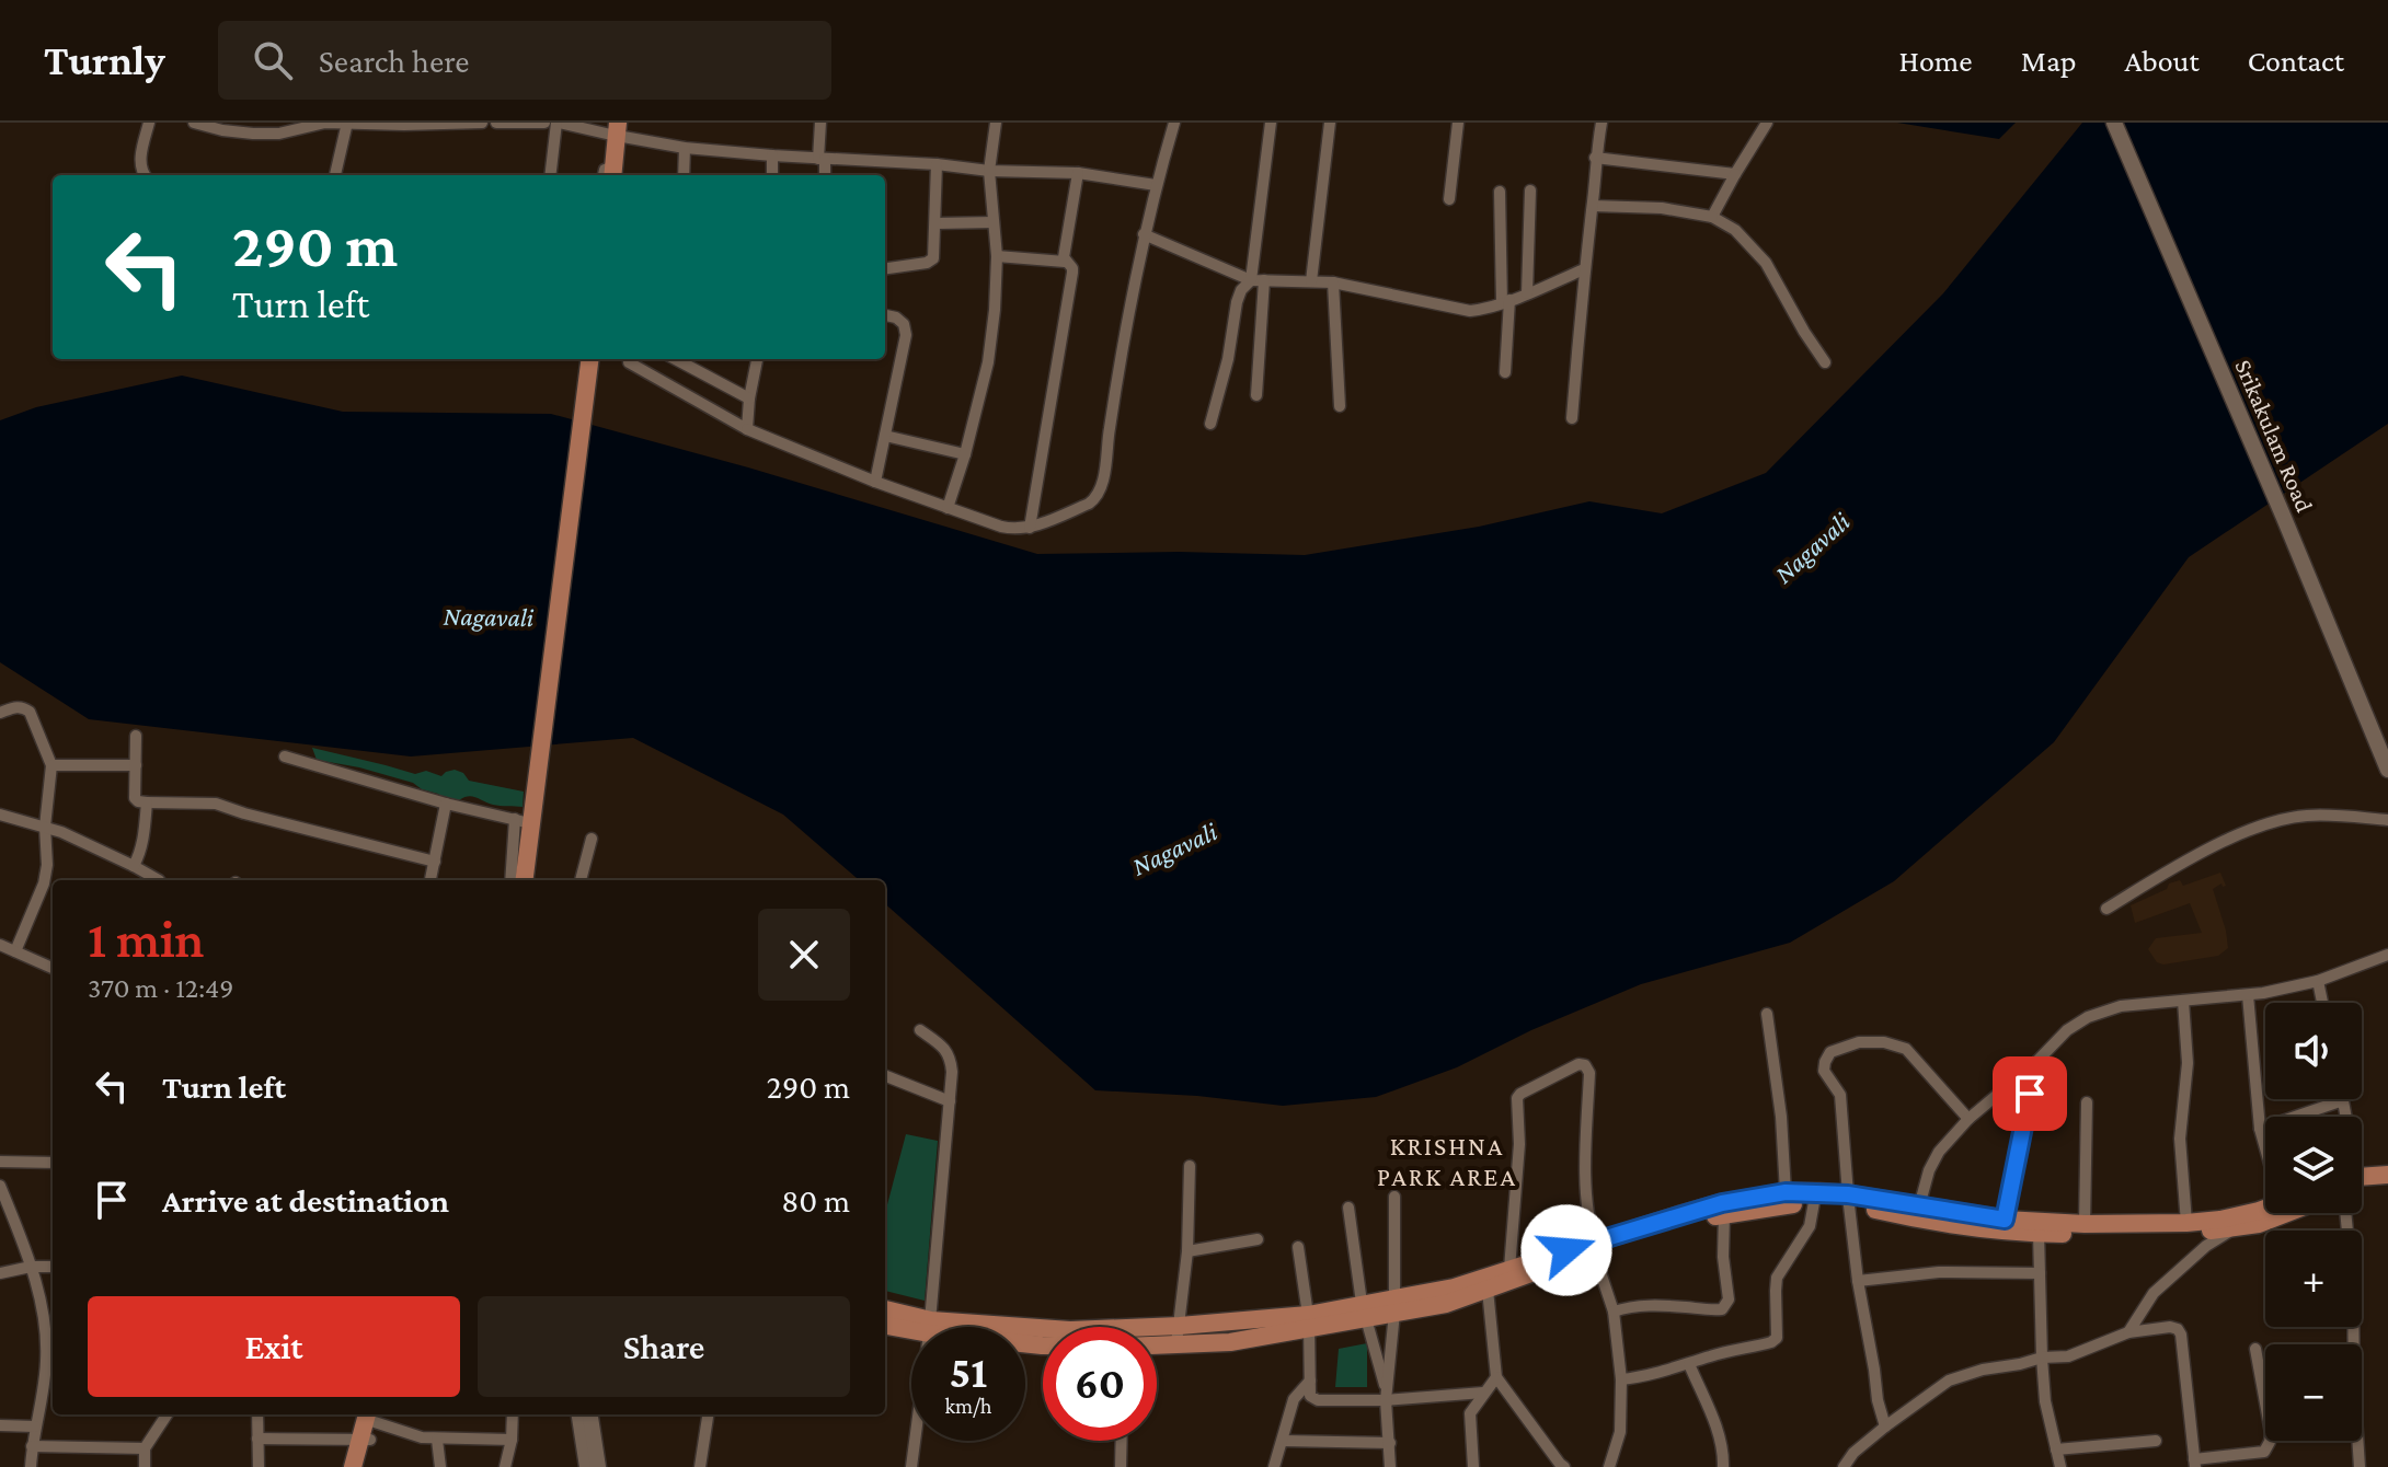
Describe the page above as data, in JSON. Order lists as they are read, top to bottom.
{
  "streets": {
    "main road": ["Srikakulam Road"]
  },
  "districts": ["KRISHNA PARK AREA"],
  "water": ["Nagavali"],
  "page": {
    "header": "Turnly",
    "search": "Search here",
    "nav": [
      "Home",
      "Map",
      "About",
      "Contact"
    ],
    "turn": ["290 m", "Turn left"],
    "heading": ["1 min", "370 m · 12:49"],
    "map_buttons": ["+", "−"],
    "list": [
      {
        "name": "Turn left",
        "value": "290 m"
      },
      {
        "name": "Arrive at destination",
        "value": "80 m"
      }
    ],
    "buttons": ["Exit", "Share"],
    "speed": "51 km/h",
    "limit": "60"
  }
}
